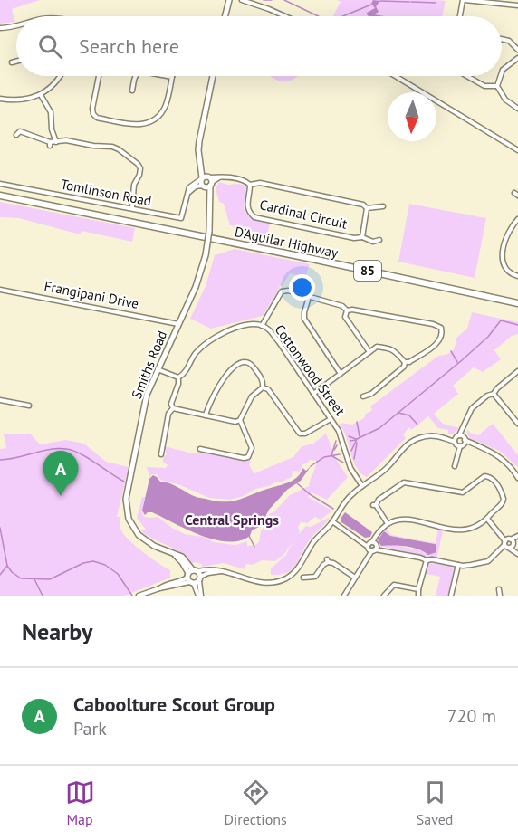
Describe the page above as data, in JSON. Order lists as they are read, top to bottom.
{
  "streets": {
    "highway": ["D'Aguilar Highway", "85"],
    "main road": ["Smiths Road"],
    "street": [
      "Tomlinson Road",
      "Cardinal Circuit",
      "Frangipani Drive",
      "Cottonwood Street"
    ]
  },
  "crossings": [
    ["Tomlinson Road", "Cardinal Circuit"],
    ["Tomlinson Road", "Smiths Road"],
    ["Cardinal Circuit", "Smiths Road"],
    ["Frangipani Drive", "Smiths Road"]
  ],
  "districts": ["Central Springs"],
  "north": "bottom",
  "page": {
    "search": "Search here",
    "pins": "A",
    "heading": "Nearby",
    "list": [
      {
        "mark": "A",
        "name": "Caboolture Scout Group",
        "note": "Park",
        "value": "720 m"
      }
    ],
    "nav": ["Map", "Directions", "Saved"]
  }
}
